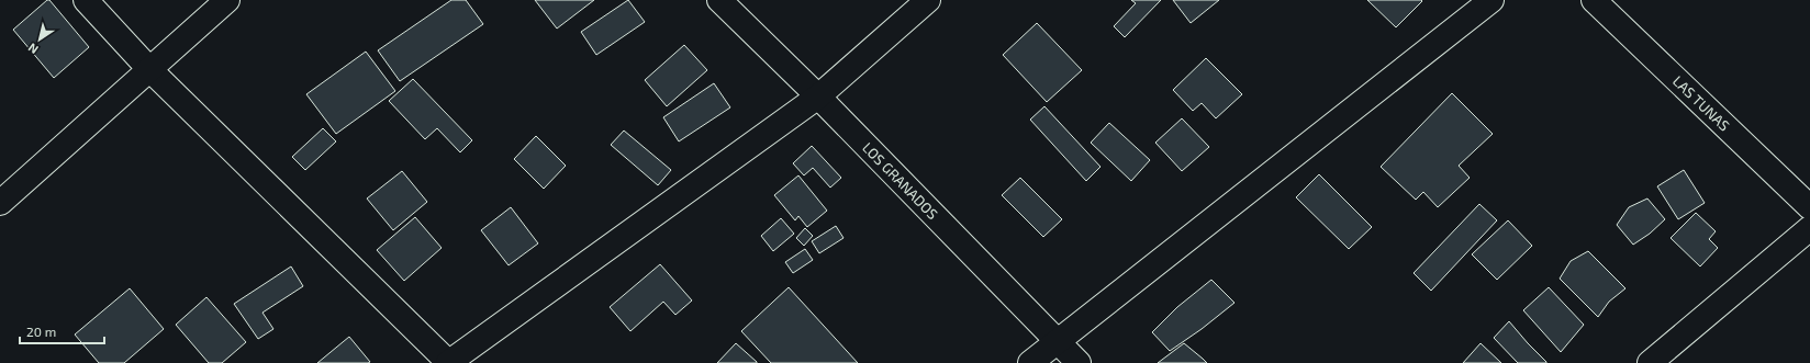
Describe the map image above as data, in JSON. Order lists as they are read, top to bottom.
{
  "streets": {
    "street": ["LAS TUNAS", "LOS GRANADOS"]
  },
  "scale_bar": "20 m",
  "north": "bottom left"
}
